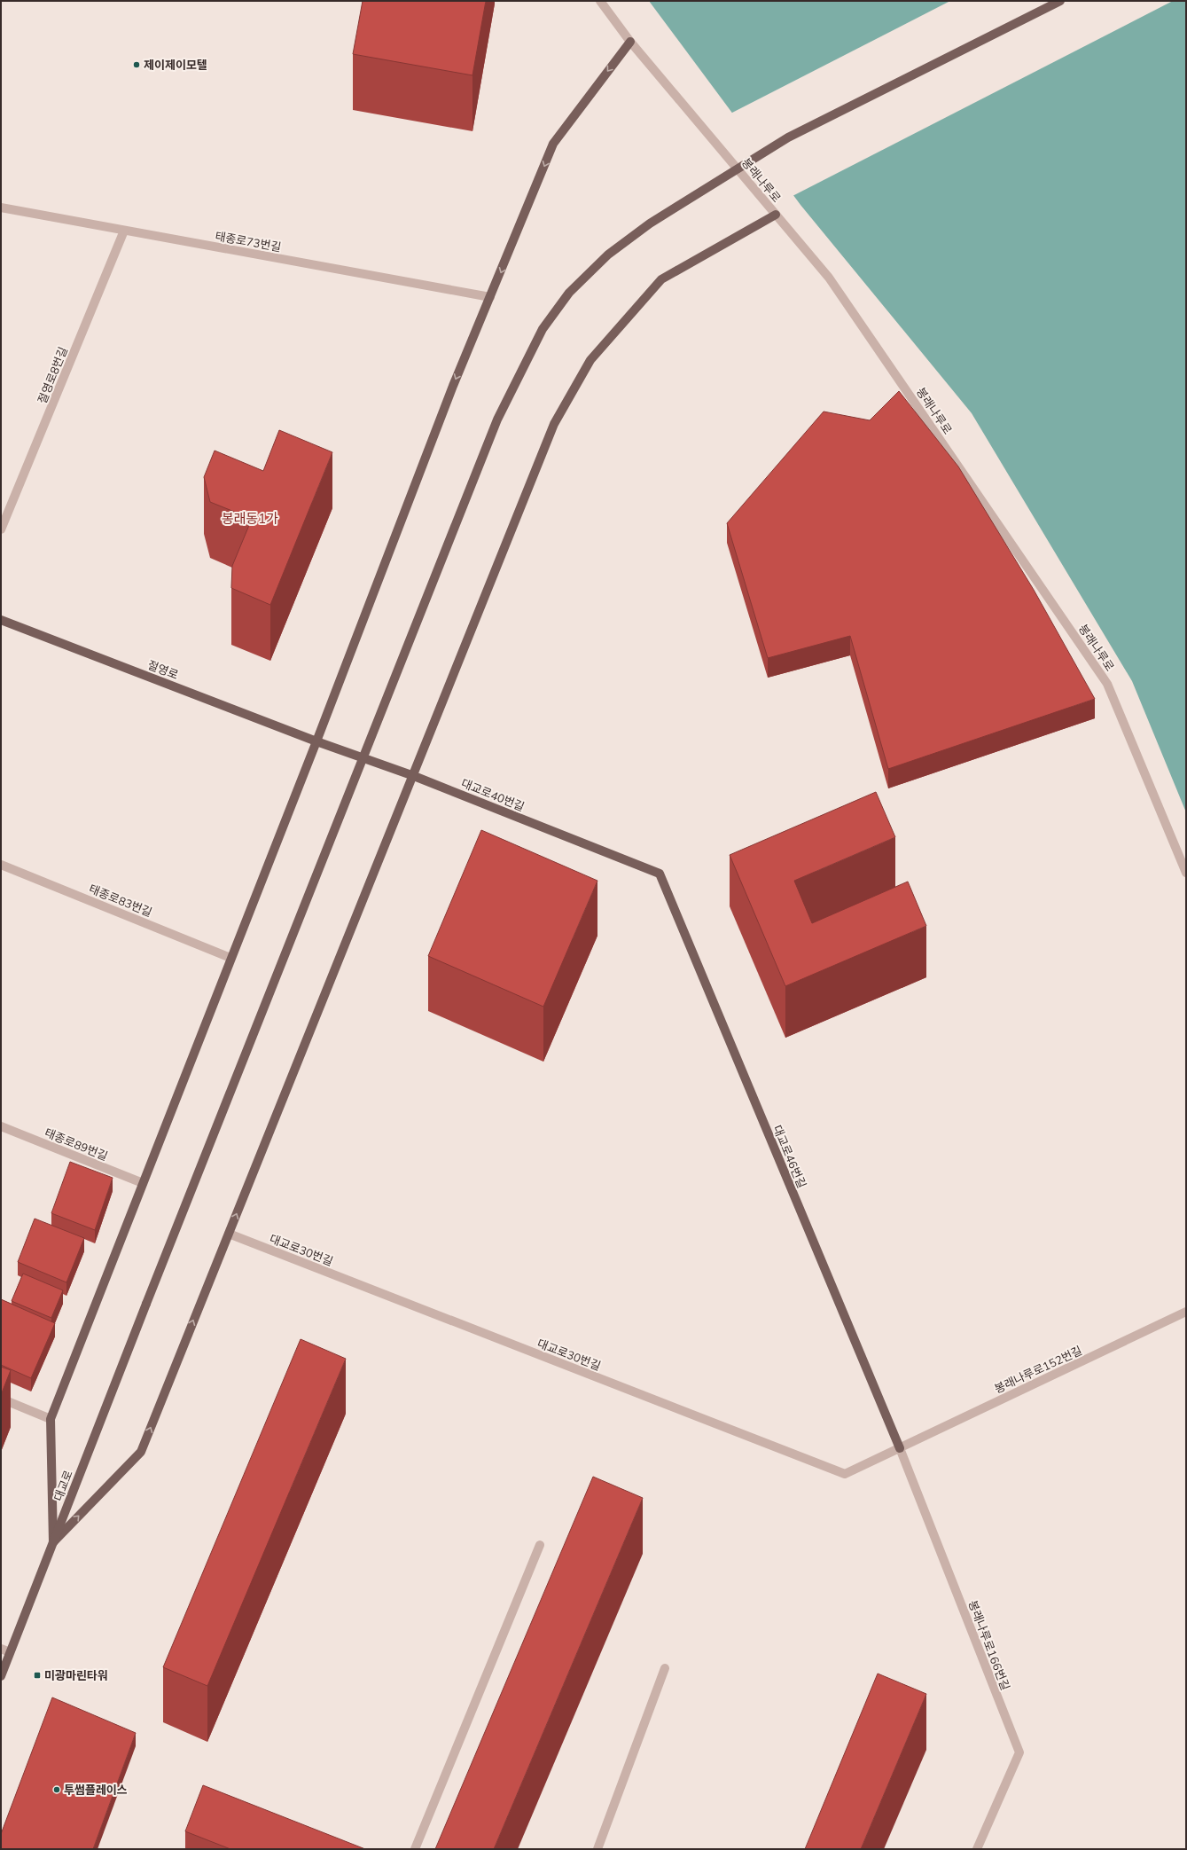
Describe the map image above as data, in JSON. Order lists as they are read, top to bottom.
{
  "streets": {
    "main road": [
      "절영로",
      "대교로40번길",
      "대교로46번길",
      "대교로"
    ],
    "street": [
      "봉래나루로",
      "태종로73번길",
      "절영로8번길",
      "태종로83번길",
      "태종로89번길",
      "대교로30번길",
      "봉래나루로152번길",
      "봉래나루로166번길"
    ]
  },
  "crossings": [
    ["태종로73번길", "절영로8번길"],
    ["절영로", "대교로40번길"],
    ["대교로40번길", "대교로46번길"],
    ["대교로46번길", "대교로30번길"],
    ["대교로46번길", "봉래나루로152번길"],
    ["대교로46번길", "봉래나루로166번길"],
    ["대교로30번길", "봉래나루로152번길"],
    ["대교로30번길", "봉래나루로166번길"],
    ["봉래나루로152번길", "봉래나루로166번길"]
  ],
  "districts": ["봉래동1가"],
  "places": {
    "other": ["제이제이모텔", "투썸플레이스"],
    "transit": ["미광마린타워"]
  }
}
